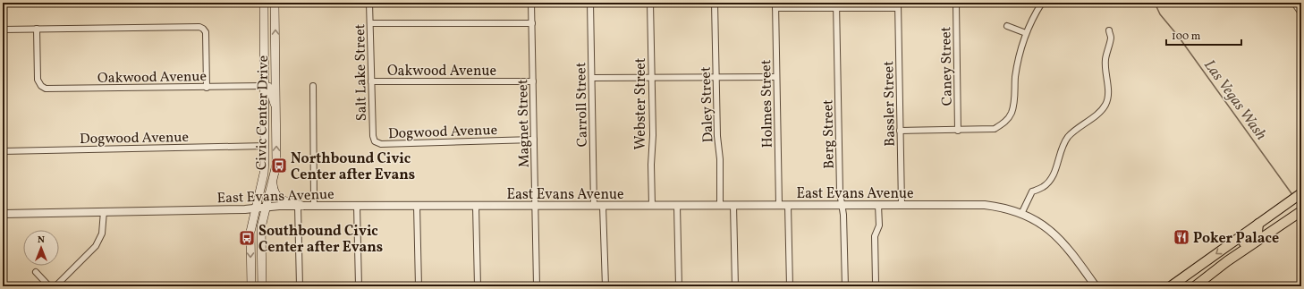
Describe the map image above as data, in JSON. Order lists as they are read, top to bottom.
{
  "streets": {
    "main road": ["Civic Center Drive"],
    "street": [
      "Caney Street",
      "Oakwood Avenue",
      "Salt Lake Street",
      "Webster Street",
      "Holmes Street",
      "Bassler Street",
      "Carroll Street",
      "Daley Street",
      "Magnet Street",
      "Dogwood Avenue",
      "Berg Street",
      "East Evans Avenue"
    ]
  },
  "crossings": [
    ["Oakwood Avenue", "Salt Lake Street"],
    ["Oakwood Avenue", "Civic Center Drive"],
    ["Oakwood Avenue", "Magnet Street"],
    ["Salt Lake Street", "Dogwood Avenue"],
    ["Webster Street", "East Evans Avenue"],
    ["Holmes Street", "East Evans Avenue"],
    ["Bassler Street", "East Evans Avenue"],
    ["Carroll Street", "East Evans Avenue"],
    ["Daley Street", "East Evans Avenue"],
    ["Civic Center Drive", "Dogwood Avenue"],
    ["Civic Center Drive", "East Evans Avenue"],
    ["Magnet Street", "Dogwood Avenue"],
    ["Magnet Street", "East Evans Avenue"],
    ["Berg Street", "East Evans Avenue"]
  ],
  "water": ["Las Vegas Wash"],
  "places": {
    "bus stop": ["Northbound Civic Center after Evans", "Southbound Civic Center after Evans"],
    "restaurant": ["Poker Palace"]
  },
  "scale_bar": "100 m",
  "north": "top"
}
